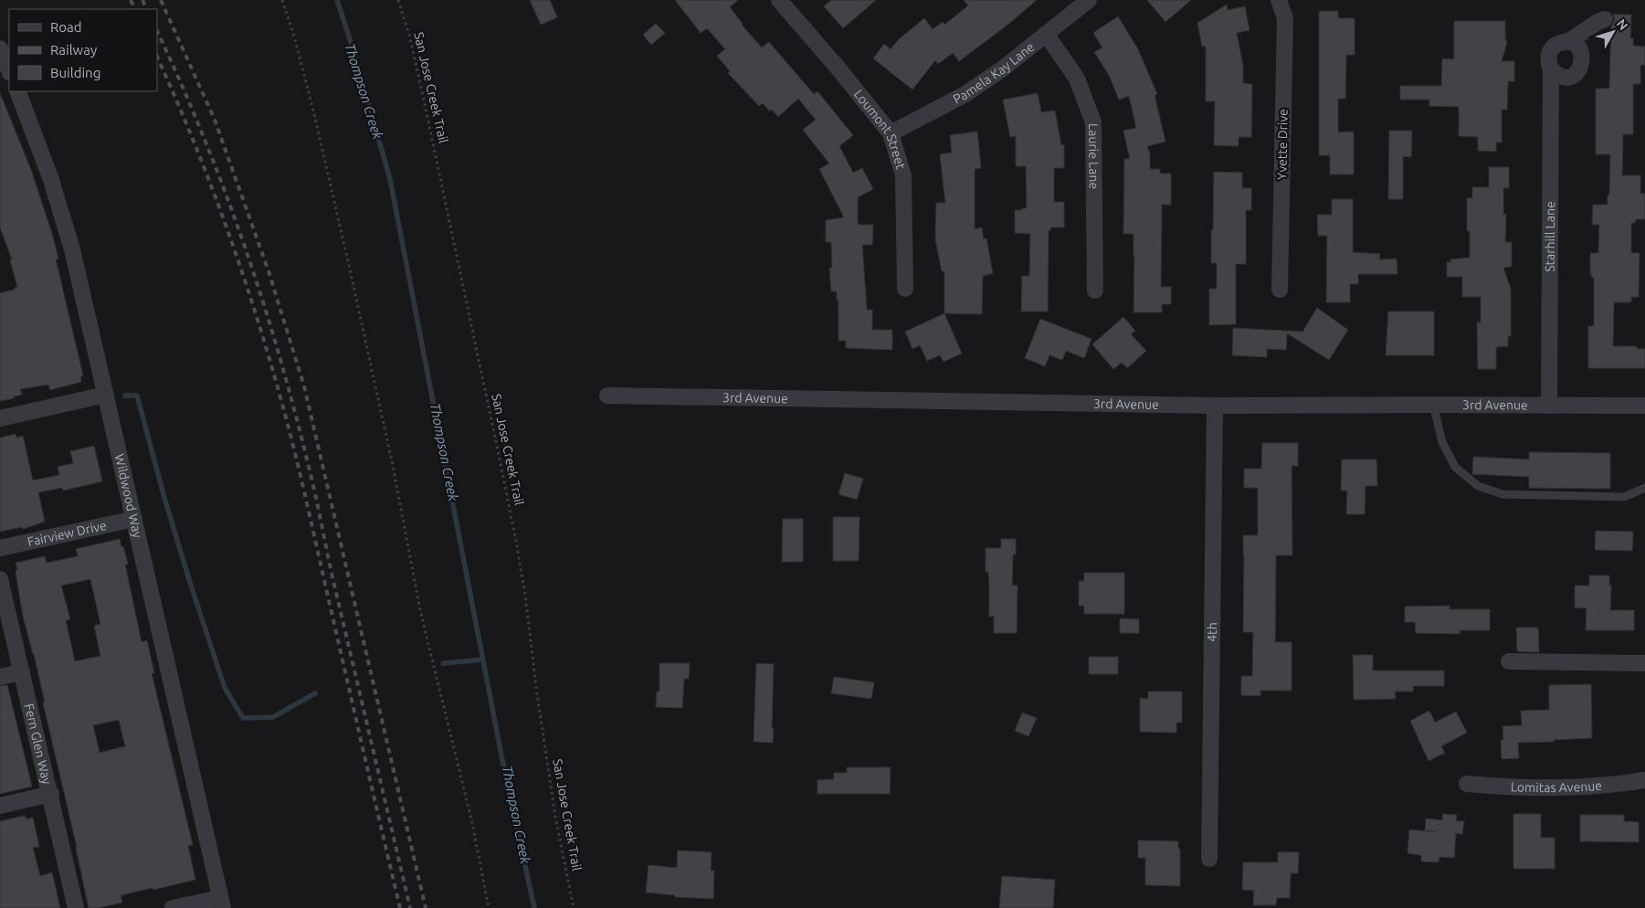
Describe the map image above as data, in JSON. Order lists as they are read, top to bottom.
{
  "streets": {
    "street": [
      "Pamela Kay Lane",
      "Loumont Street",
      "Yvette Drive",
      "Laurie Lane",
      "Starhill Lane",
      "3rd Avenue",
      "Wildwood Way",
      "Fairview Drive",
      "4th",
      "Fern Glen Way",
      "Lomitas Avenue"
    ],
    "path": ["San Jose Creek Trail"]
  },
  "crossings": [
    ["Pamela Kay Lane", "Loumont Street"],
    ["Pamela Kay Lane", "Laurie Lane"],
    ["Starhill Lane", "3rd Avenue"],
    ["3rd Avenue", "4th"],
    ["Wildwood Way", "Fairview Drive"]
  ],
  "water": ["Thompson Creek"],
  "legend": ["Road", "Railway", "Building"],
  "north": "top right"
}
